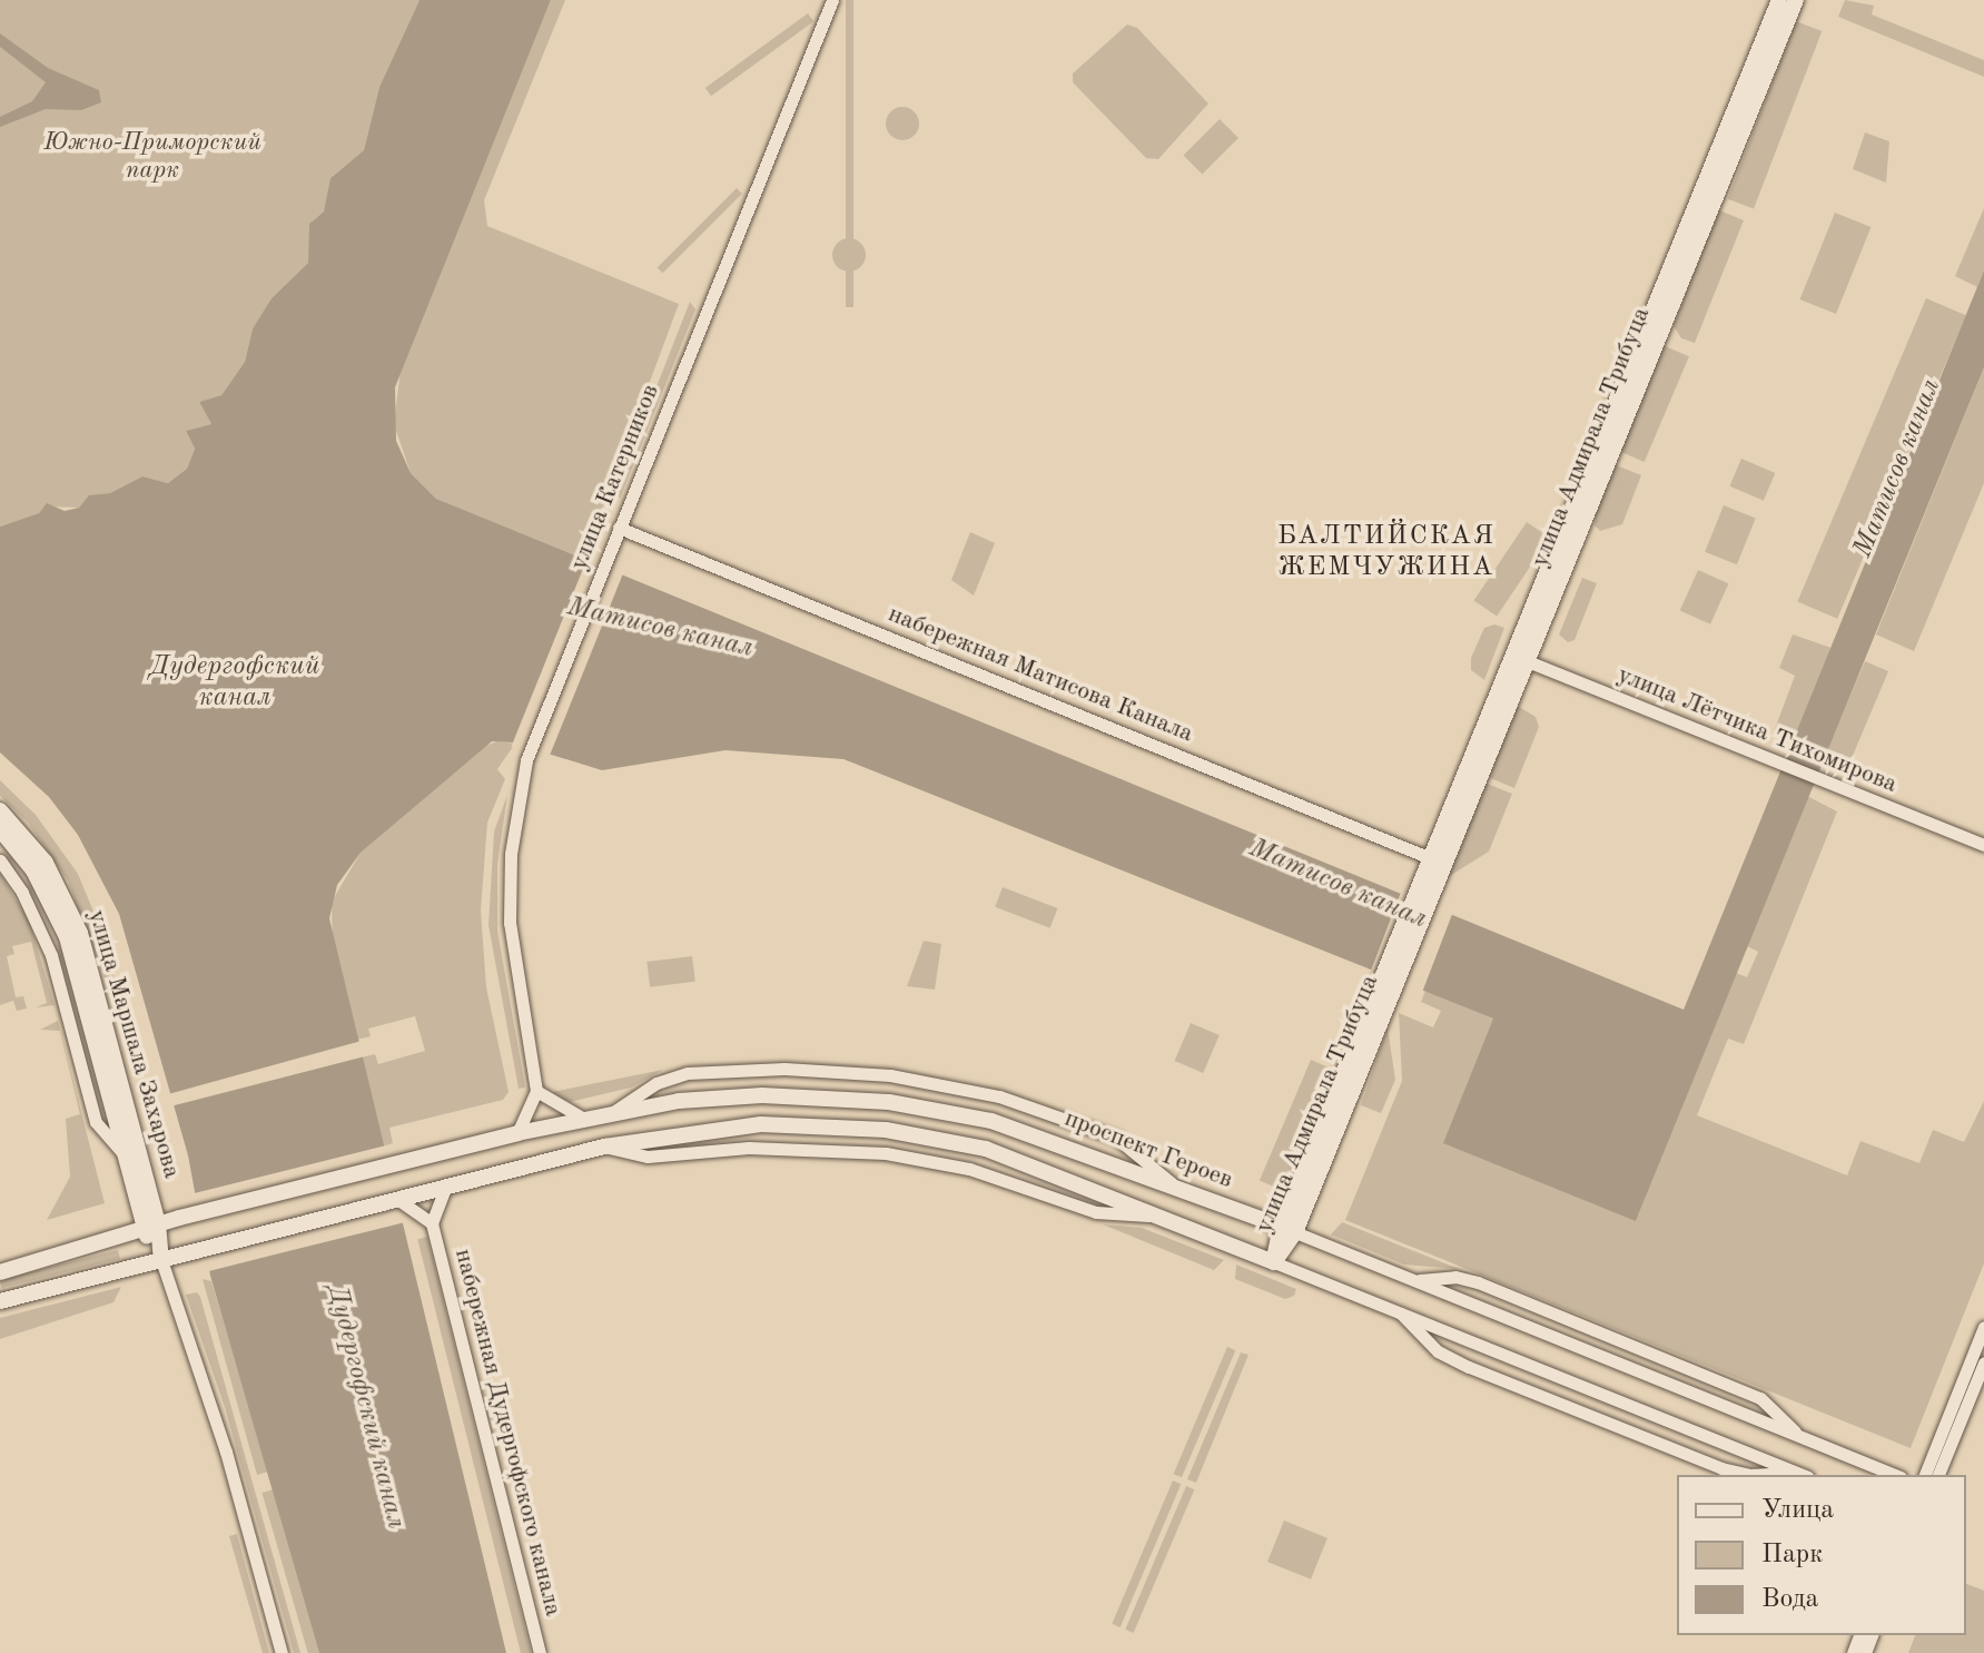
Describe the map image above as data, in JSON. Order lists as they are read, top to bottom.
{
  "streets": {
    "street": [
      "улица Адмирала Трибуца",
      "улица Катерников",
      "набережная Матисова Канала",
      "улица Лётчика Тихомирова",
      "улица Маршала Захарова",
      "проспект Героев",
      "набережная Дудергофского канала"
    ]
  },
  "crossings": [
    ["улица Адмирала Трибуца", "набережная Матисова Канала"],
    ["улица Адмирала Трибуца", "улица Лётчика Тихомирова"],
    ["улица Адмирала Трибуца", "проспект Героев"],
    ["улица Катерников", "набережная Матисова Канала"],
    ["улица Маршала Захарова", "проспект Героев"]
  ],
  "districts": ["БАЛТИЙСКАЯ ЖЕМЧУЖИНА"],
  "water": ["Матисов канал", "Дудергофский канал"],
  "parks": ["Южно-Приморский парк"],
  "legend": ["Улица", "Парк", "Вода"]
}
